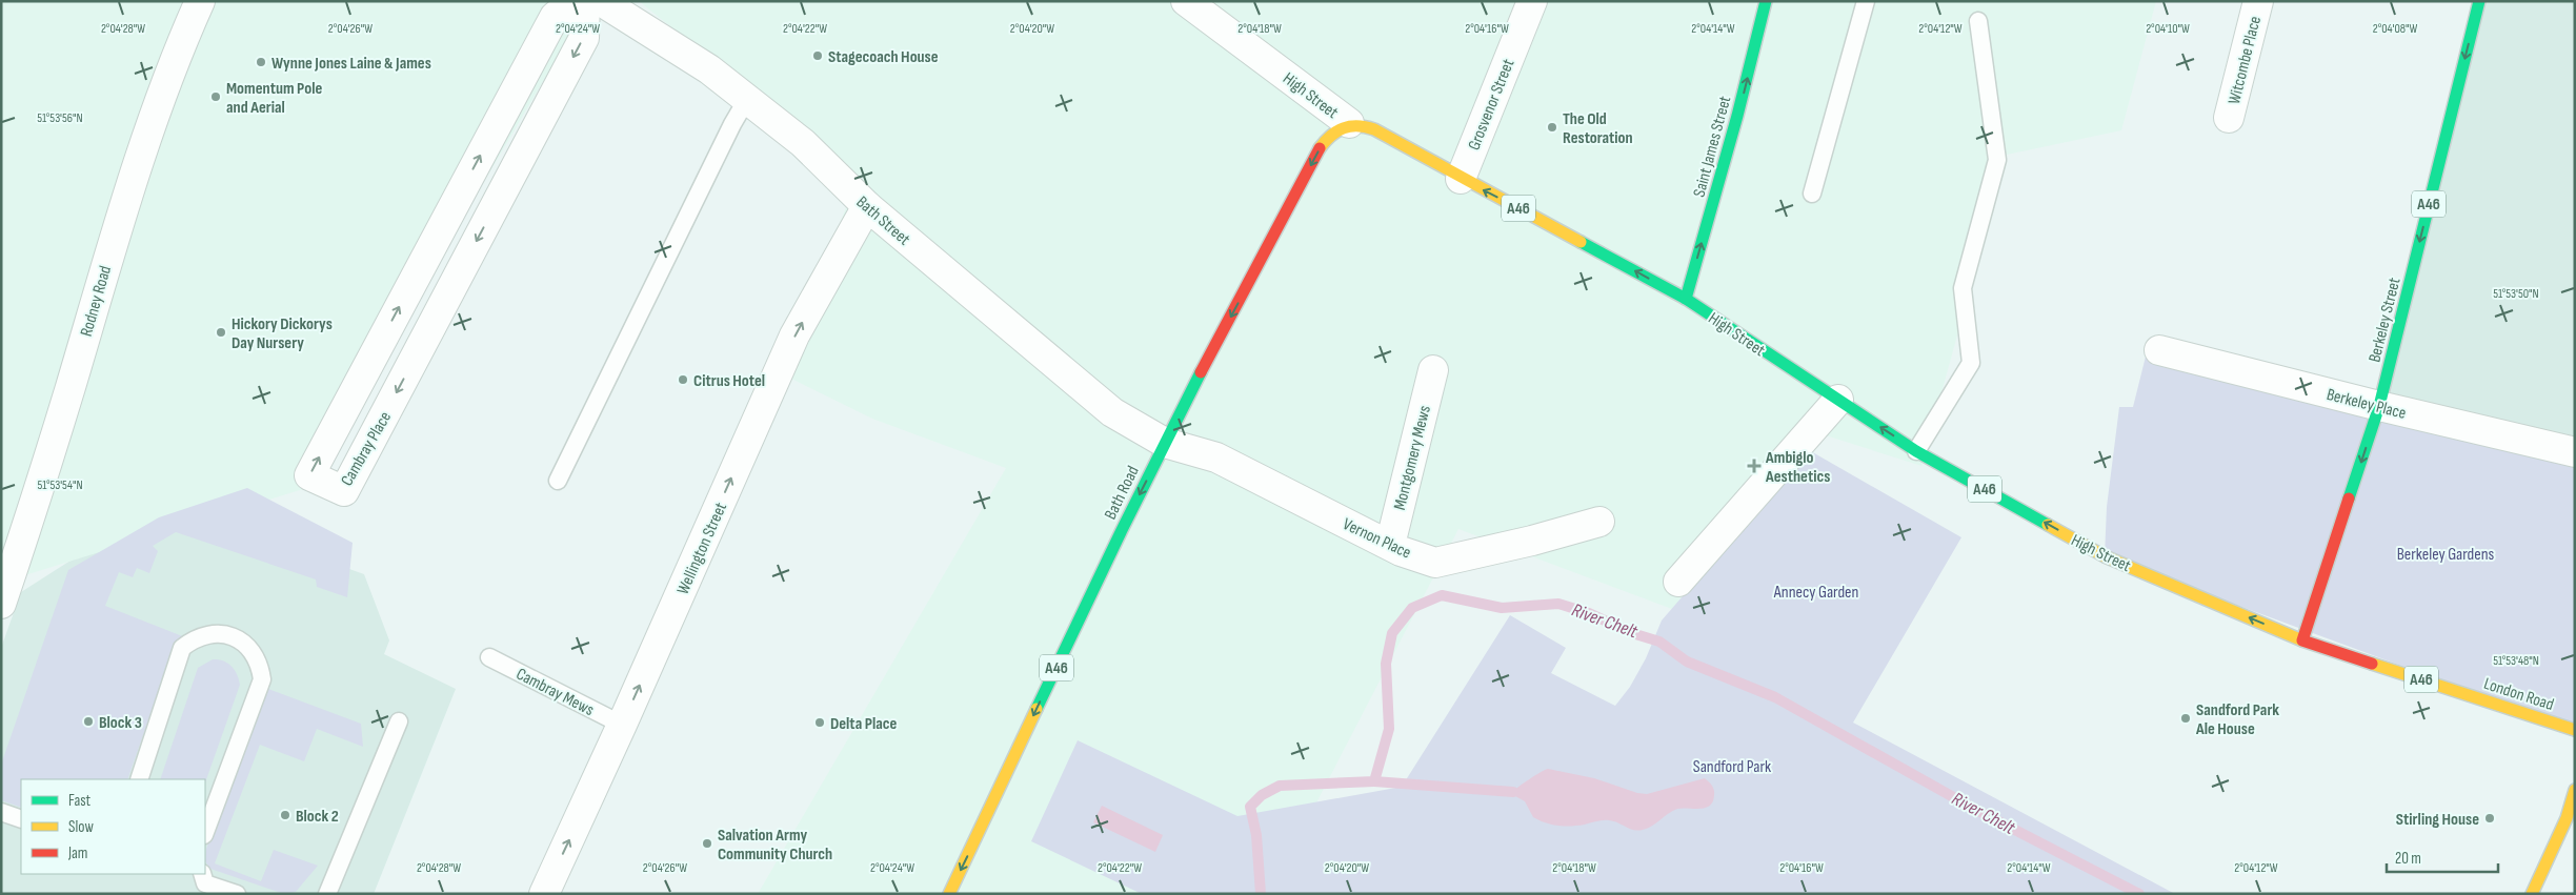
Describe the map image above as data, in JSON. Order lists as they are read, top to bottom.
{
  "streets": {
    "main road": [
      "High Street",
      "Saint James Street",
      "A46",
      "Berkeley Street",
      "Bath Road",
      "London Road"
    ],
    "street": [
      "Witcombe Place",
      "Grosvenor Street",
      "Bath Street",
      "Rodney Road",
      "Berkeley Place",
      "Cambray Place",
      "Montgomery Mews",
      "Vernon Place",
      "Wellington Street"
    ],
    "lane": ["Cambray Mews"]
  },
  "crossings": [
    ["High Street", "Grosvenor Street"],
    ["High Street", "Saint James Street"],
    ["High Street", "Berkeley Street"],
    ["High Street", "Bath Road"],
    ["High Street", "London Road"],
    ["Bath Street", "Bath Road"],
    ["Bath Street", "Vernon Place"],
    ["Bath Street", "Wellington Street"],
    ["Berkeley Street", "Berkeley Place"],
    ["Berkeley Street", "London Road"],
    ["Montgomery Mews", "Vernon Place"],
    ["Bath Road", "Vernon Place"],
    ["Wellington Street", "Cambray Mews"]
  ],
  "one_way": [
    "High Street",
    "Saint James Street",
    "Berkeley Street",
    "Bath Road",
    "Wellington Street"
  ],
  "water": ["River Chelt"],
  "parks": ["Berkeley Gardens", "Annecy Garden", "Sandford Park"],
  "places": {
    "other": [
      "Stagecoach House",
      "Wynne Jones Laine & James",
      "Momentum Pole and Aerial",
      "The Old Restoration",
      "Hickory Dickorys Day Nursery",
      "Citrus Hotel",
      "Sandford Park Ale House",
      "Block 3",
      "Delta Place",
      "Block 2",
      "Stirling House",
      "Salvation Army Community Church"
    ],
    "health": ["Ambiglo Aesthetics"]
  },
  "legend": ["Fast", "Slow", "Jam"],
  "scale_bar": "20 m",
  "coordinates": [
    "2°04'08\"W",
    "2°04'28\"W",
    "2°04'26\"W",
    "2°04'24\"W",
    "2°04'22\"W",
    "2°04'20\"W",
    "2°04'18\"W",
    "2°04'16\"W",
    "2°04'14\"W",
    "2°04'12\"W",
    "2°04'10\"W",
    "51°53'56\"N",
    "51°53'50\"N",
    "51°53'54\"N",
    "51°53'48\"N"
  ]
}
